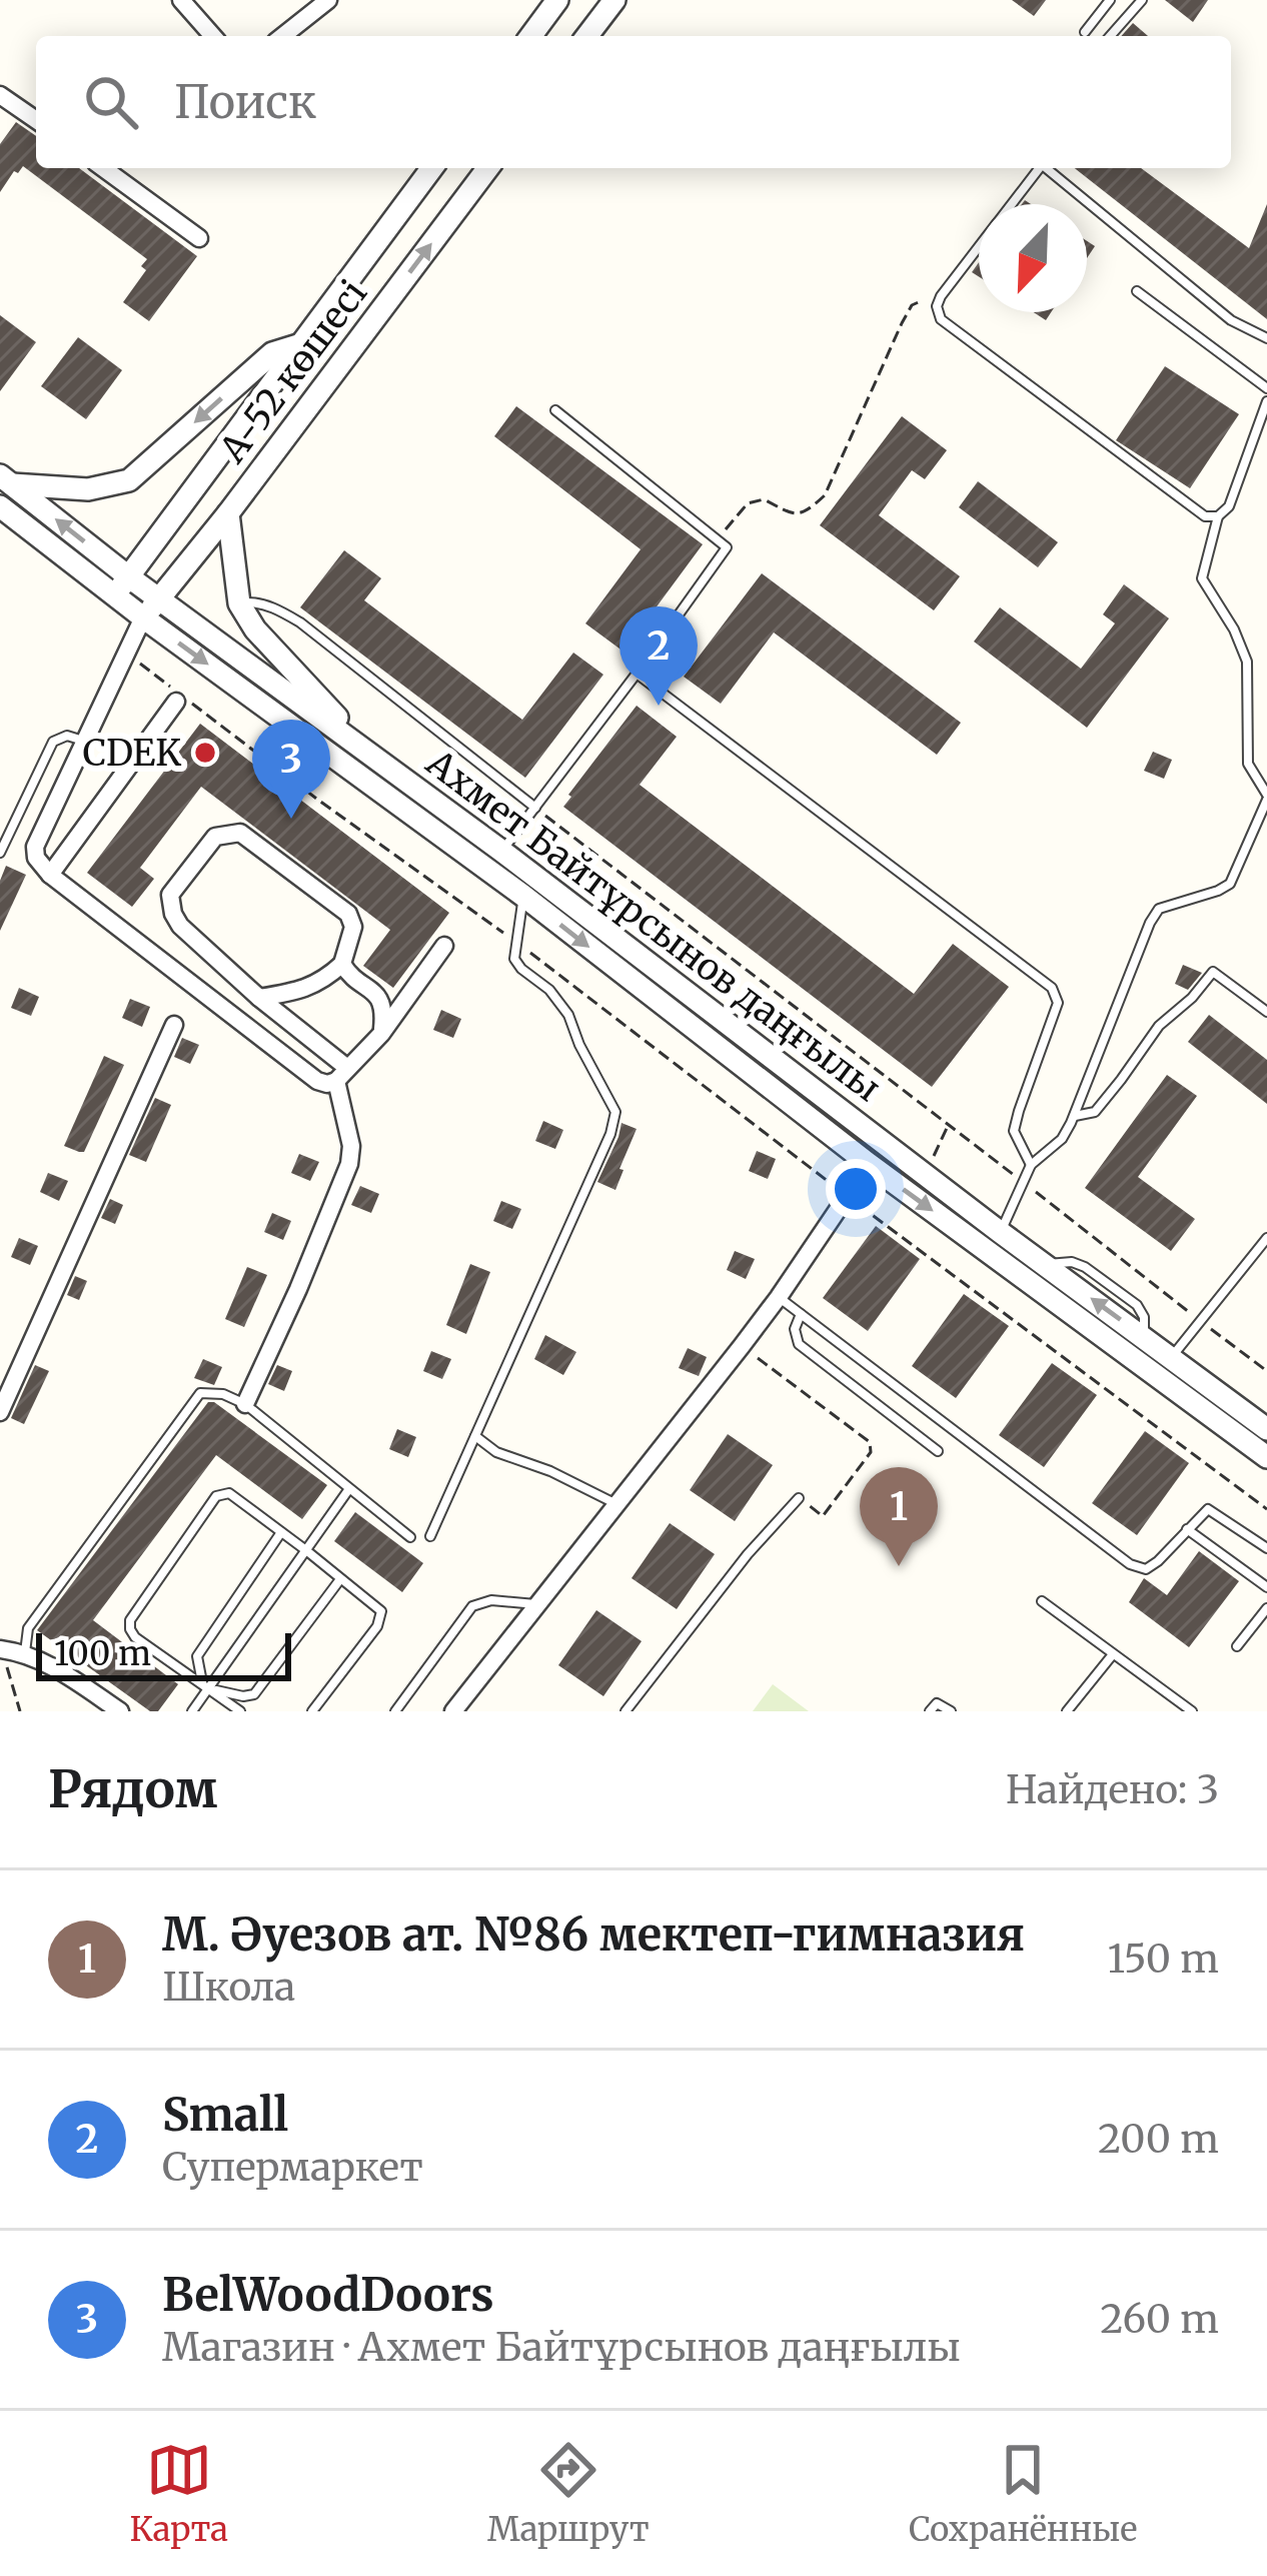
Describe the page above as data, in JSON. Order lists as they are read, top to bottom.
{
  "streets": {
    "street": ["А-52 көшесі", "Ахмет Байтұрсынов даңғылы"]
  },
  "crossings": [
    ["А-52 көшесі", "Ахмет Байтұрсынов даңғылы"]
  ],
  "places": ["CDEK"],
  "scale_bar": "100 m",
  "north": "bottom left",
  "page": {
    "search": "Поиск",
    "pins": ["2", "3", "1"],
    "scale": "100 m",
    "heading": ["Рядом", "Найдено: 3"],
    "list": [
      {
        "mark": "1",
        "name": "М. Әуезов ат. №86 мектеп-гимназия",
        "note": "Школа",
        "value": "150 m"
      },
      {
        "mark": "2",
        "name": "Small",
        "note": "Супермаркет",
        "value": "200 m"
      },
      {
        "mark": "3",
        "name": "BelWoodDoors",
        "note": "Магазин · Ахмет Байтұрсынов даңғылы",
        "value": "260 m"
      }
    ],
    "nav": ["Карта", "Маршрут", "Сохранённые"]
  }
}
